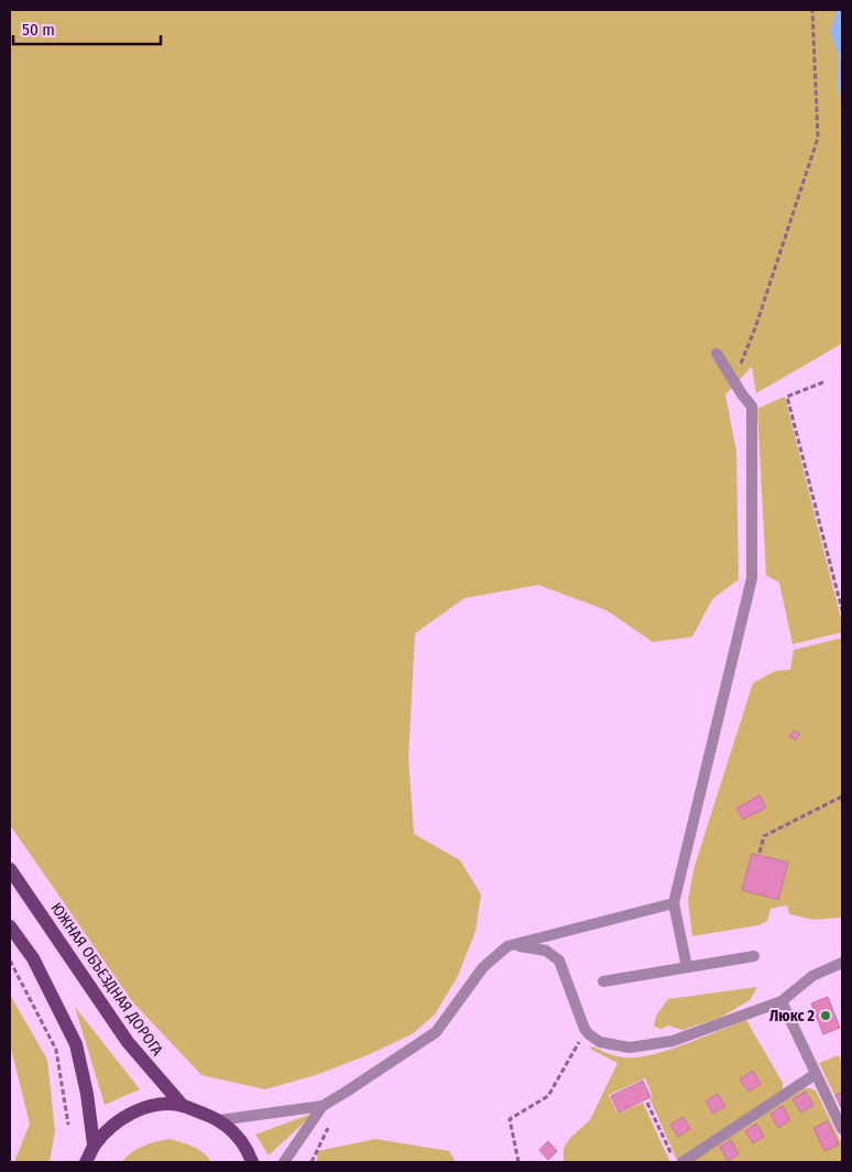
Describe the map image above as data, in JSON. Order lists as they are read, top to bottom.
{
  "streets": {
    "main road": ["ЮЖНАЯ ОБЪЕЗДНАЯ ДОРОГА"]
  },
  "places": ["Люкс 2"],
  "scale_bar": "50 m"
}
